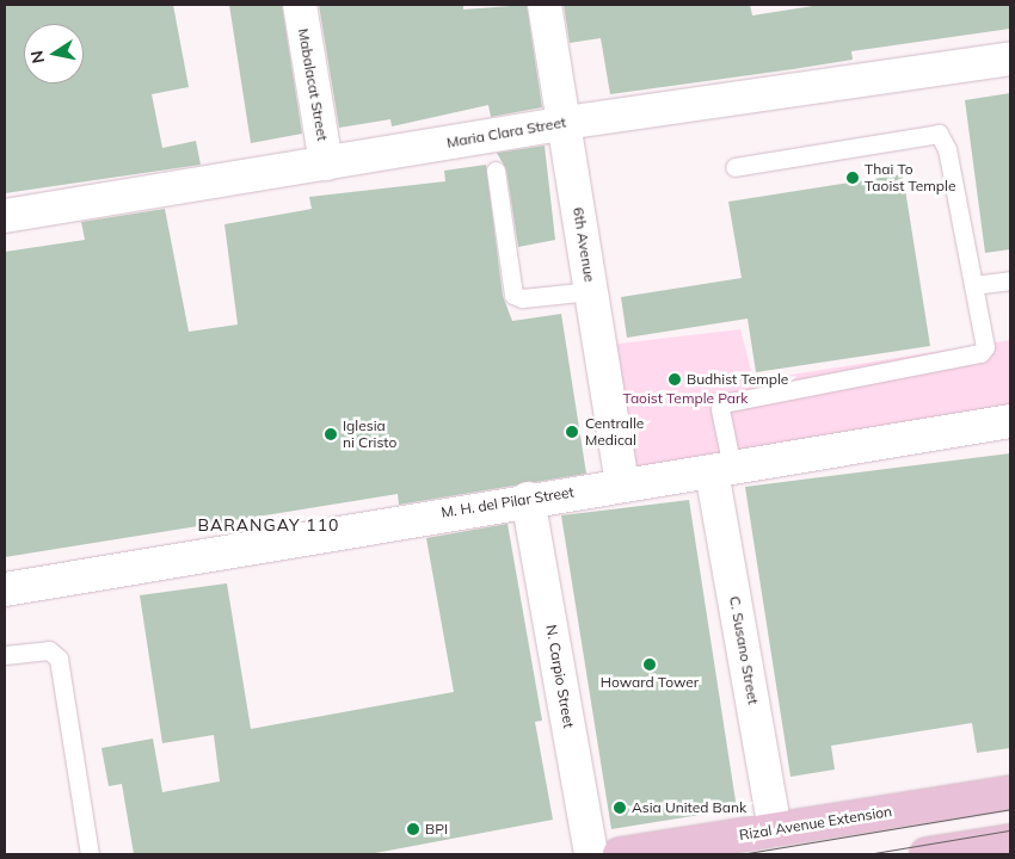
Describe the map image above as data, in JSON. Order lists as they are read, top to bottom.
{
  "streets": {
    "main road": ["Rizal Avenue Extension"],
    "street": [
      "Mabalacat Street",
      "Maria Clara Street",
      "6th Avenue",
      "M. H. del Pilar Street",
      "C. Susano Street",
      "N. Carpio Street"
    ]
  },
  "crossings": [
    ["Mabalacat Street", "Maria Clara Street"],
    ["Maria Clara Street", "6th Avenue"],
    ["6th Avenue", "M. H. del Pilar Street"],
    ["M. H. del Pilar Street", "C. Susano Street"],
    ["M. H. del Pilar Street", "N. Carpio Street"],
    ["C. Susano Street", "Rizal Avenue Extension"]
  ],
  "districts": ["BARANGAY 110"],
  "parks": ["Taoist Temple Park"],
  "places": [
    "Thai To Taoist Temple",
    "Budhist Temple",
    "Centralle Medical",
    "Iglesia ni Cristo",
    "Howard Tower",
    "Asia United Bank",
    "BPI"
  ],
  "north": "left"
}
